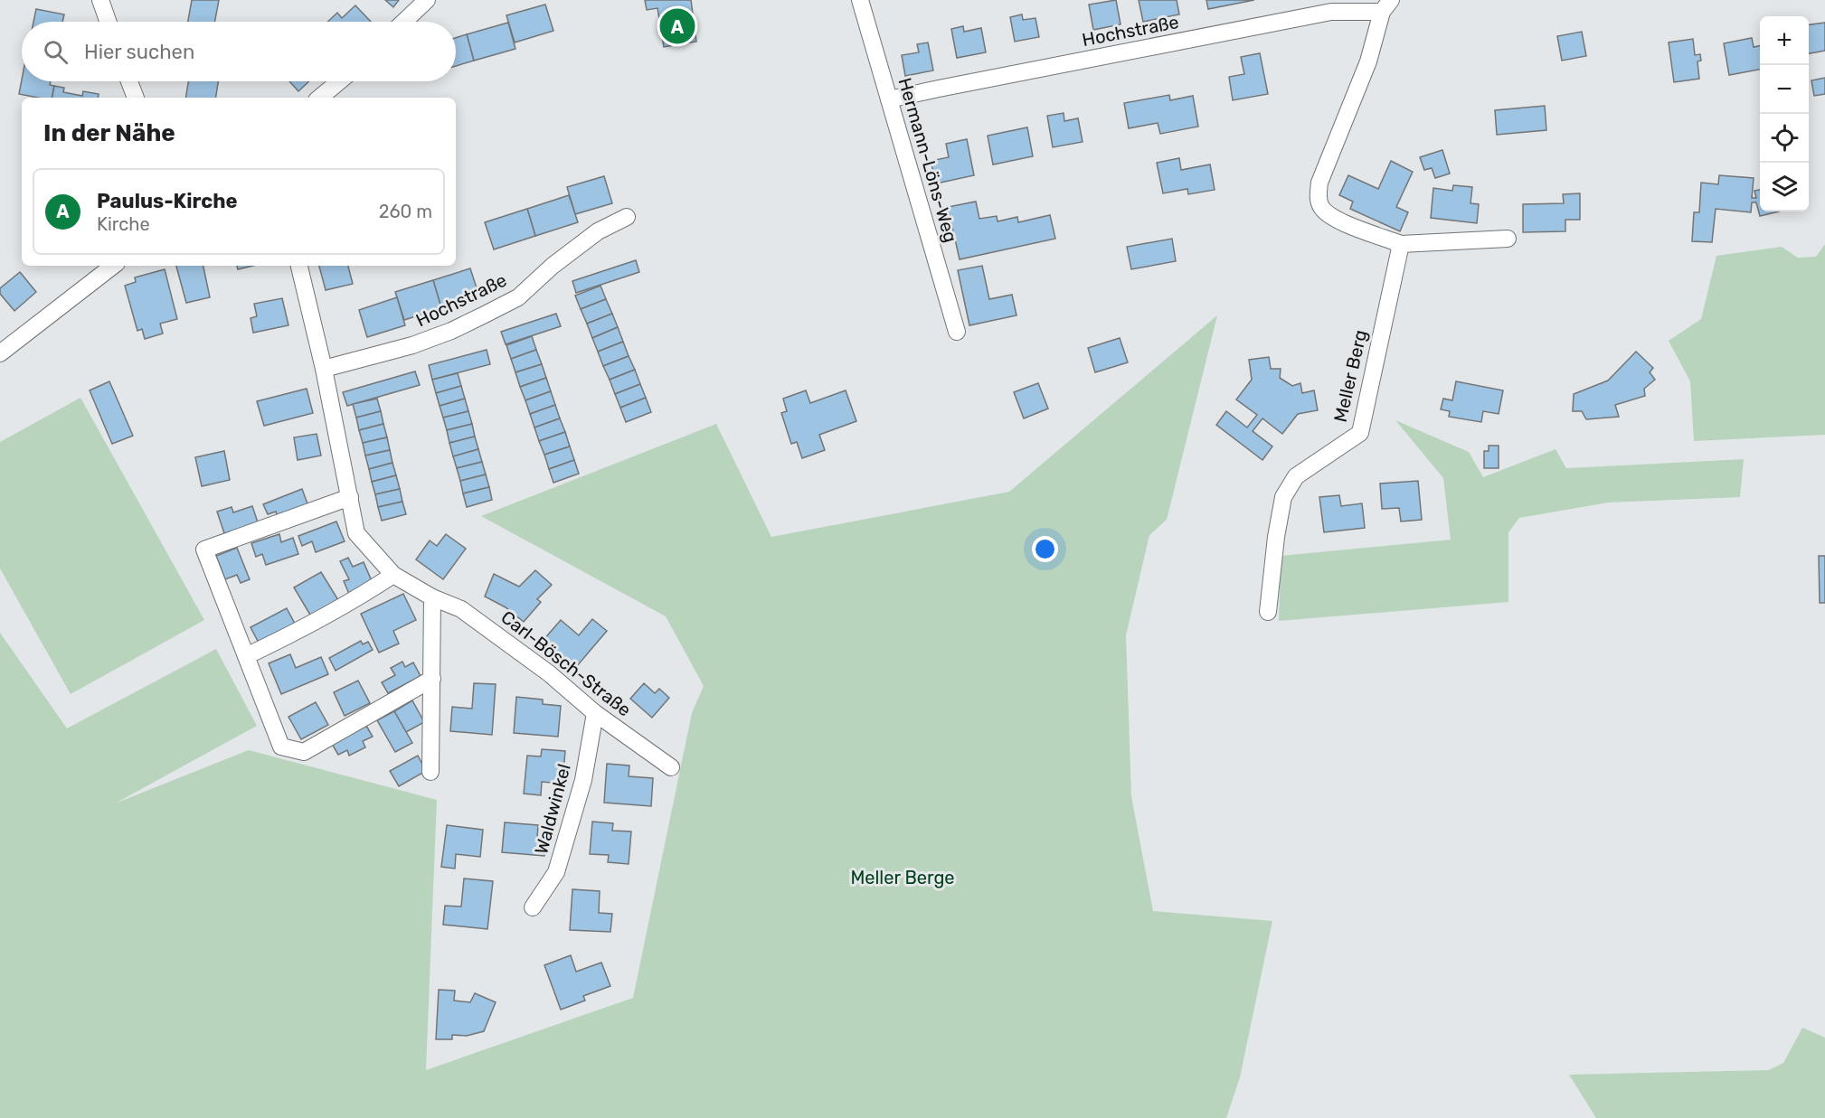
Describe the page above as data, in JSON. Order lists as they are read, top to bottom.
{
  "streets": {
    "street": [
      "Hochstraße",
      "Hermann-Löns-Weg",
      "Meller Berg",
      "Carl-Bösch-Straße",
      "Waldwinkel"
    ]
  },
  "crossings": [
    ["Hochstraße", "Hermann-Löns-Weg"],
    ["Hochstraße", "Carl-Bösch-Straße"],
    ["Carl-Bösch-Straße", "Waldwinkel"]
  ],
  "parks": ["Meller Berge"],
  "page": {
    "pins": "A",
    "map_buttons": ["+", "−"],
    "search": "Hier suchen",
    "heading": "In der Nähe",
    "list": [
      {
        "mark": "A",
        "name": "Paulus-Kirche",
        "note": "Kirche",
        "value": "260 m"
      }
    ]
  }
}
